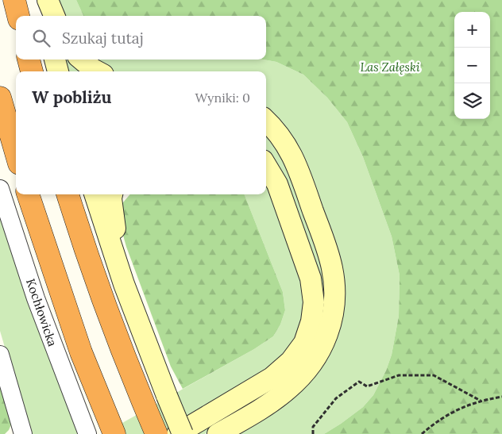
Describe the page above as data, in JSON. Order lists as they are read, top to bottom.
{
  "streets": {
    "street": ["Kochłowicka"]
  },
  "parks": ["Las Załęski"],
  "page": {
    "map_buttons": ["+", "−"],
    "search": "Szukaj tutaj",
    "heading": ["W pobliżu", "Wyniki: 0"]
  }
}
